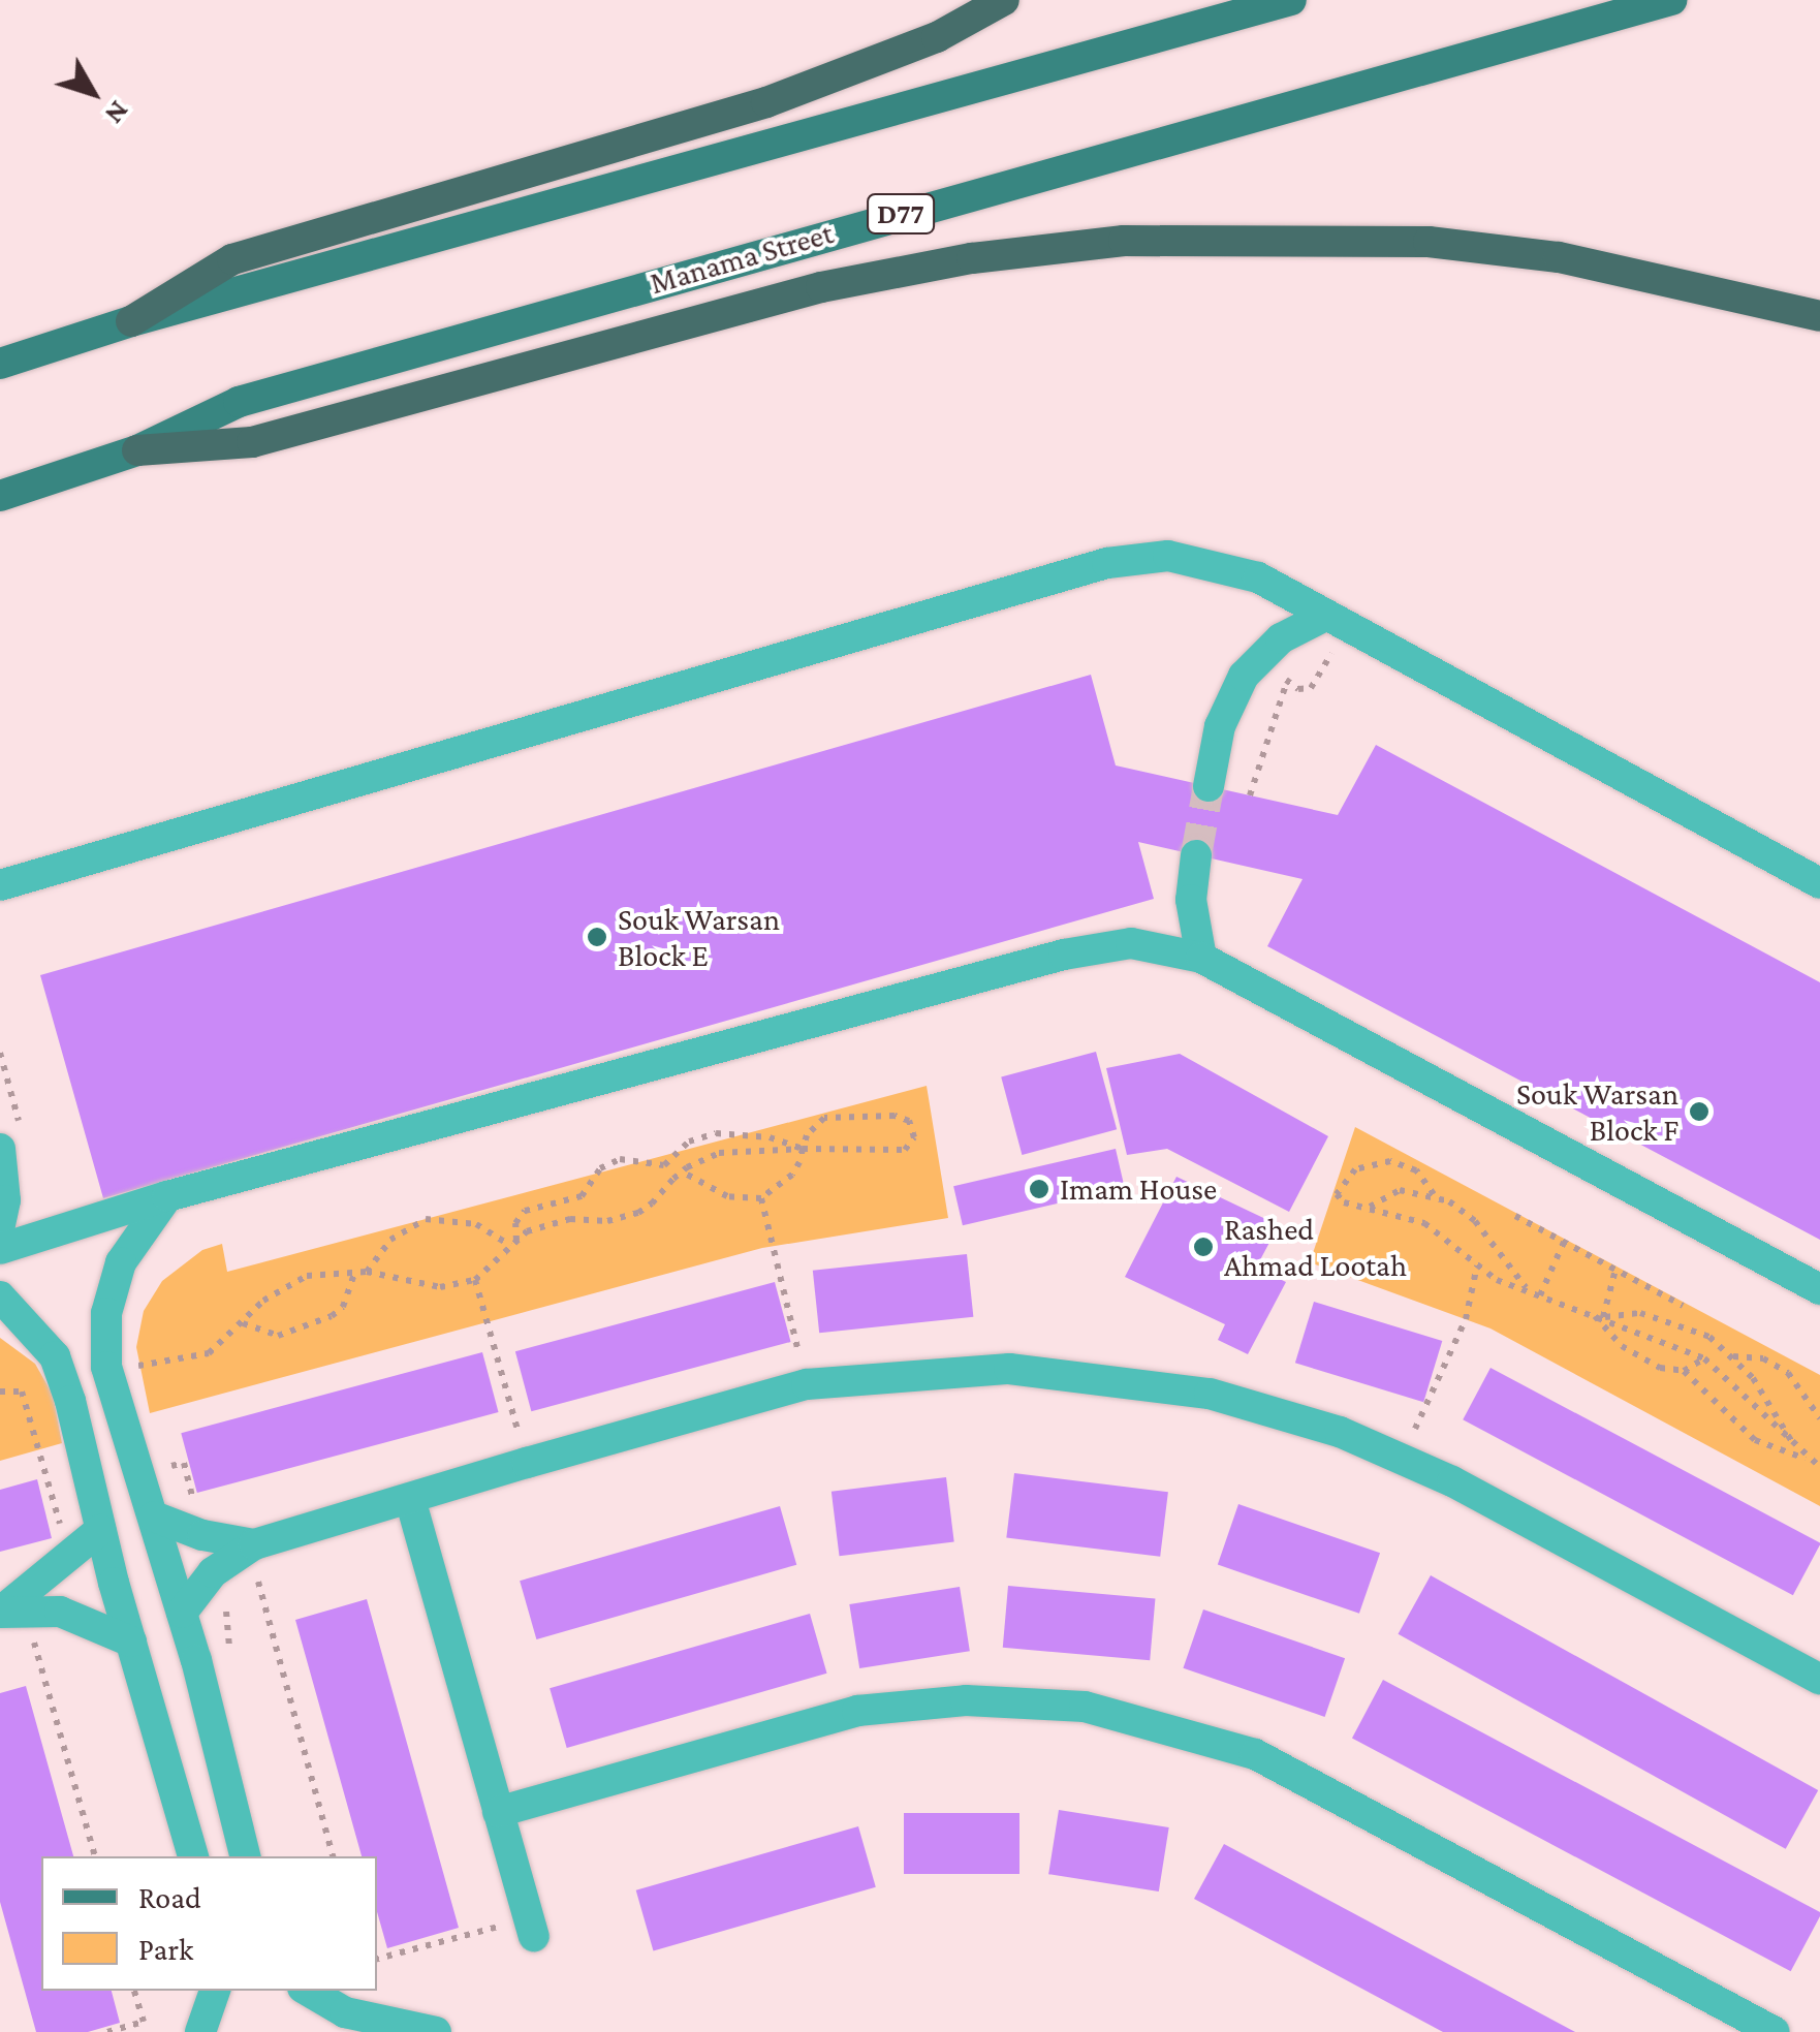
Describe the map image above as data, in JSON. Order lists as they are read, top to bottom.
{
  "streets": {
    "main road": ["D77", "Manama Street"]
  },
  "places": [
    "Souk Warsan Block E",
    "Souk Warsan Block F",
    "Imam House",
    "Rashed Ahmad Lootah"
  ],
  "legend": ["Road", "Park"],
  "north": "bottom right"
}
